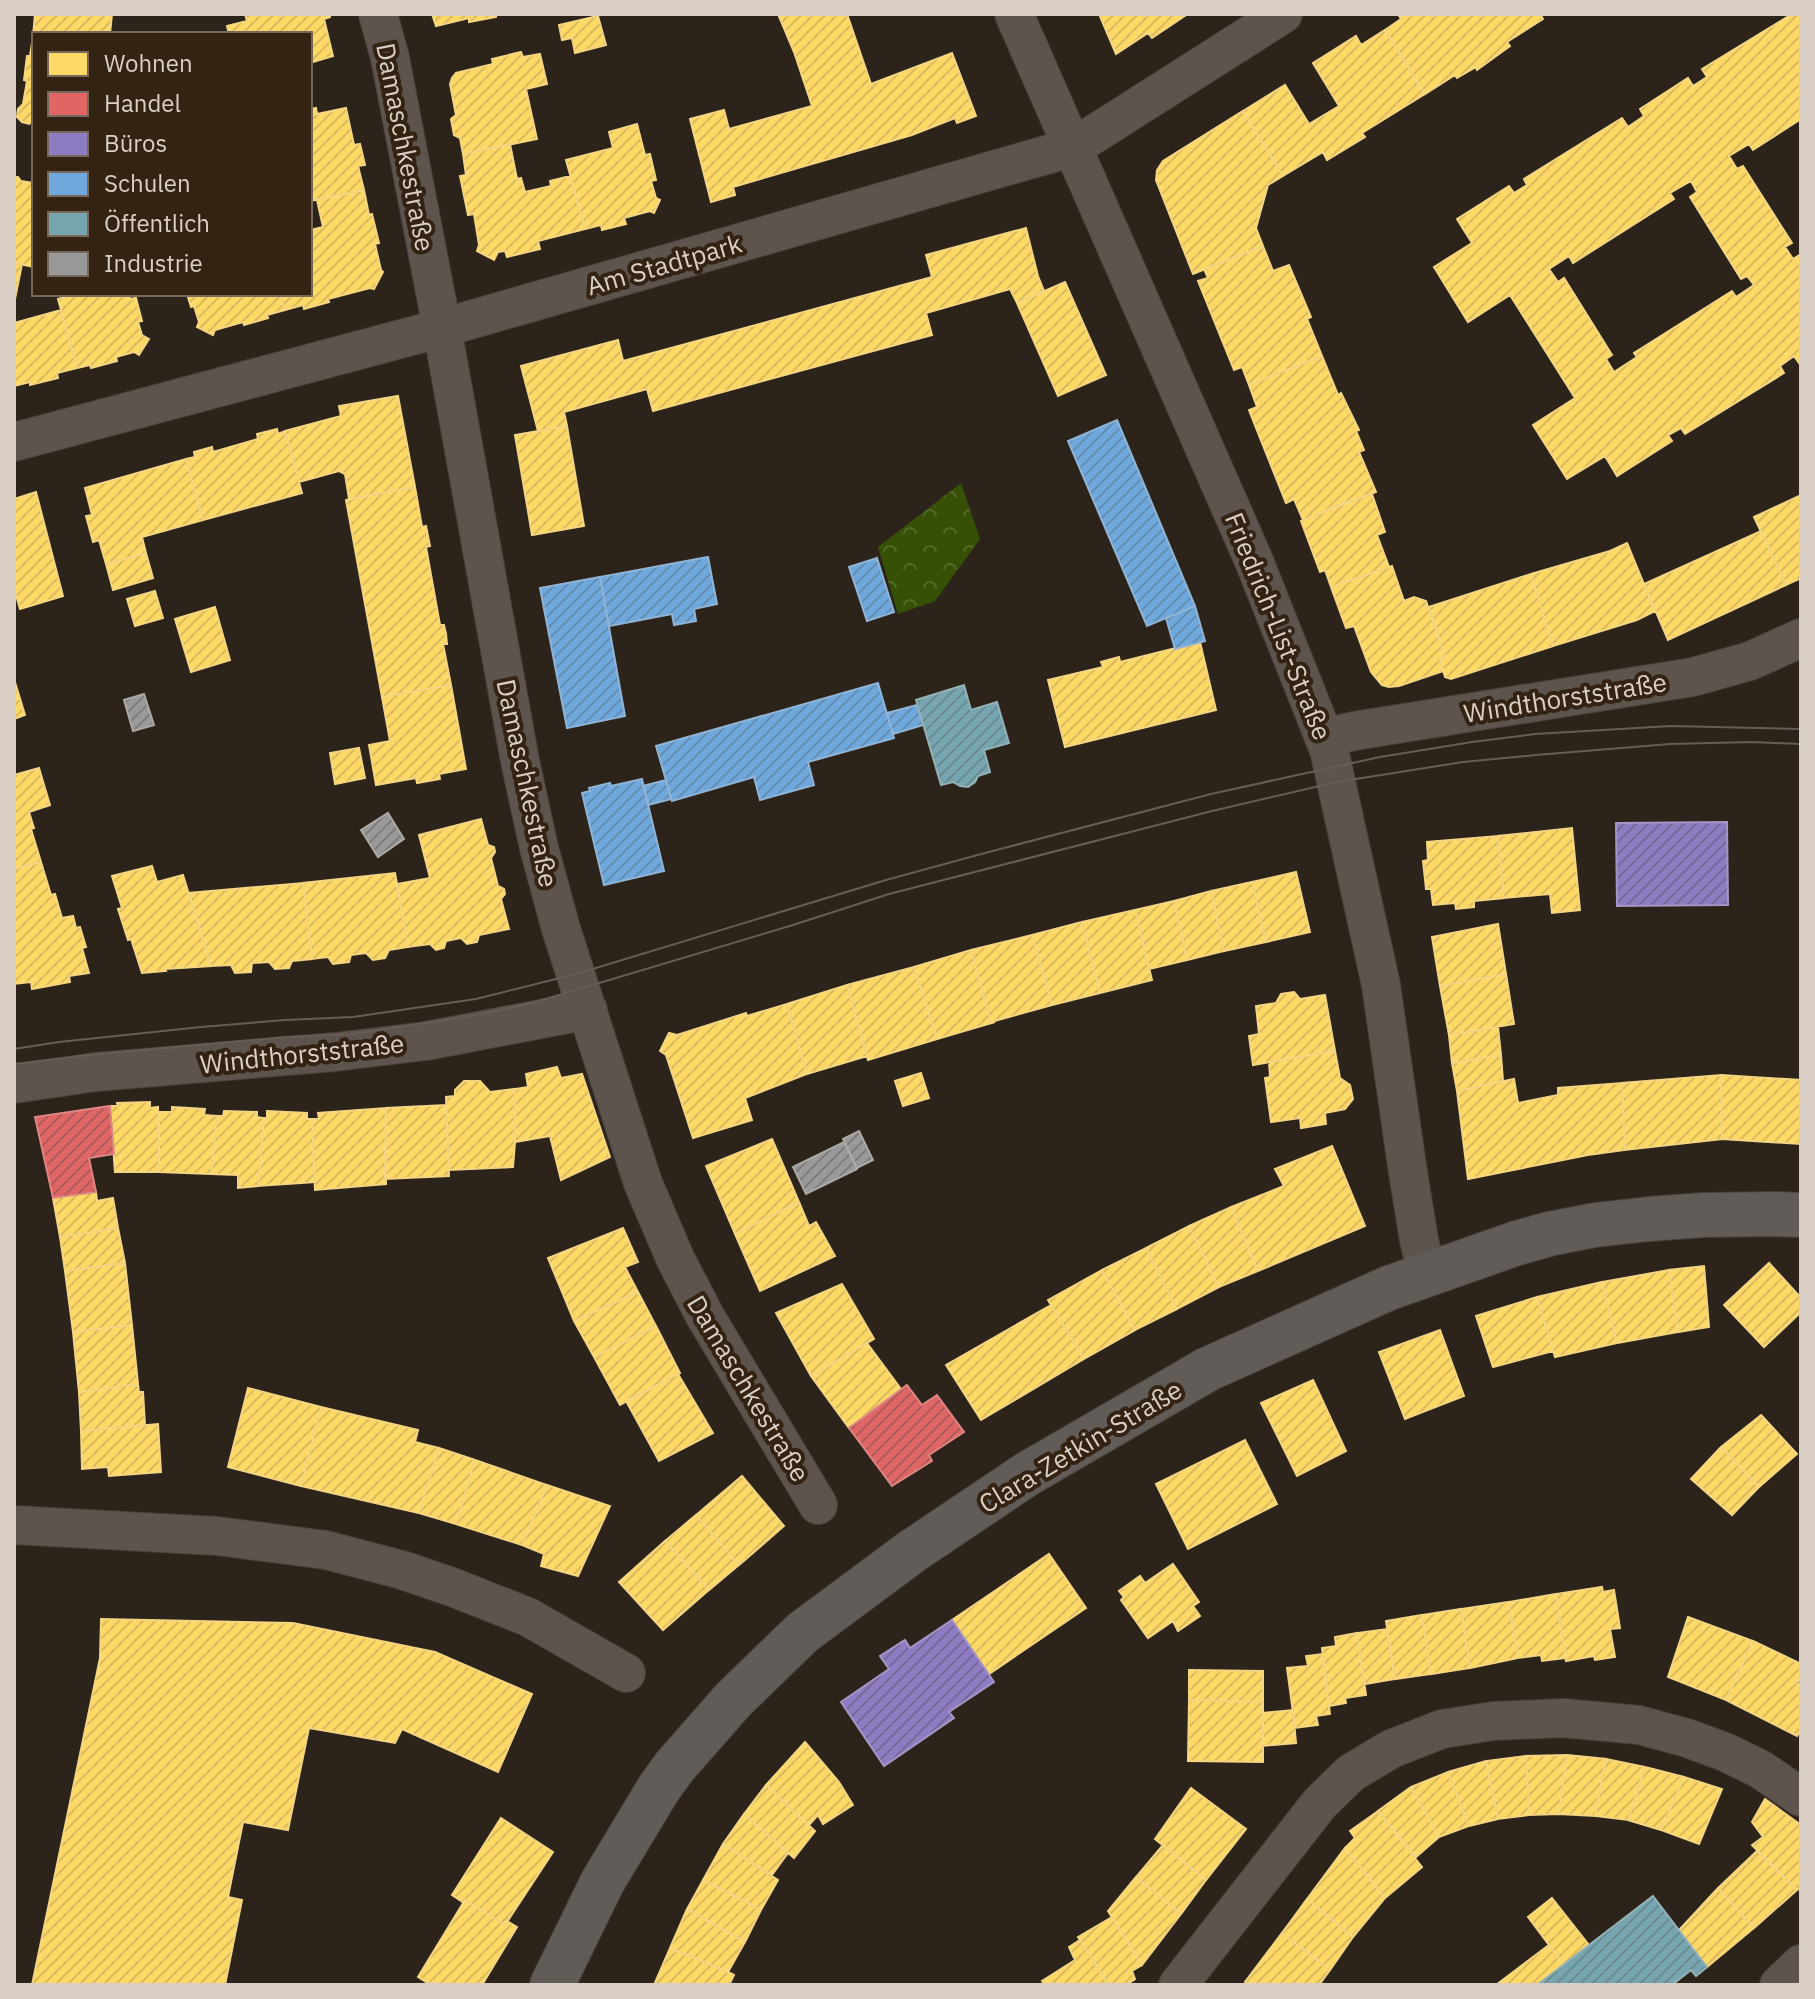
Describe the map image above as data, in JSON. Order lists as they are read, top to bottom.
{
  "streets": {
    "main road": ["Clara-Zetkin-Straße"],
    "street": [
      "Damaschkestraße",
      "Am Stadtpark",
      "Friedrich-List-Straße",
      "Windthorststraße"
    ]
  },
  "crossings": [
    ["Damaschkestraße", "Am Stadtpark"],
    ["Damaschkestraße", "Windthorststraße"],
    ["Am Stadtpark", "Friedrich-List-Straße"],
    ["Friedrich-List-Straße", "Windthorststraße"],
    ["Friedrich-List-Straße", "Clara-Zetkin-Straße"]
  ],
  "legend": [
    "Wohnen",
    "Handel",
    "Büros",
    "Schulen",
    "Öffentlich",
    "Industrie"
  ]
}
